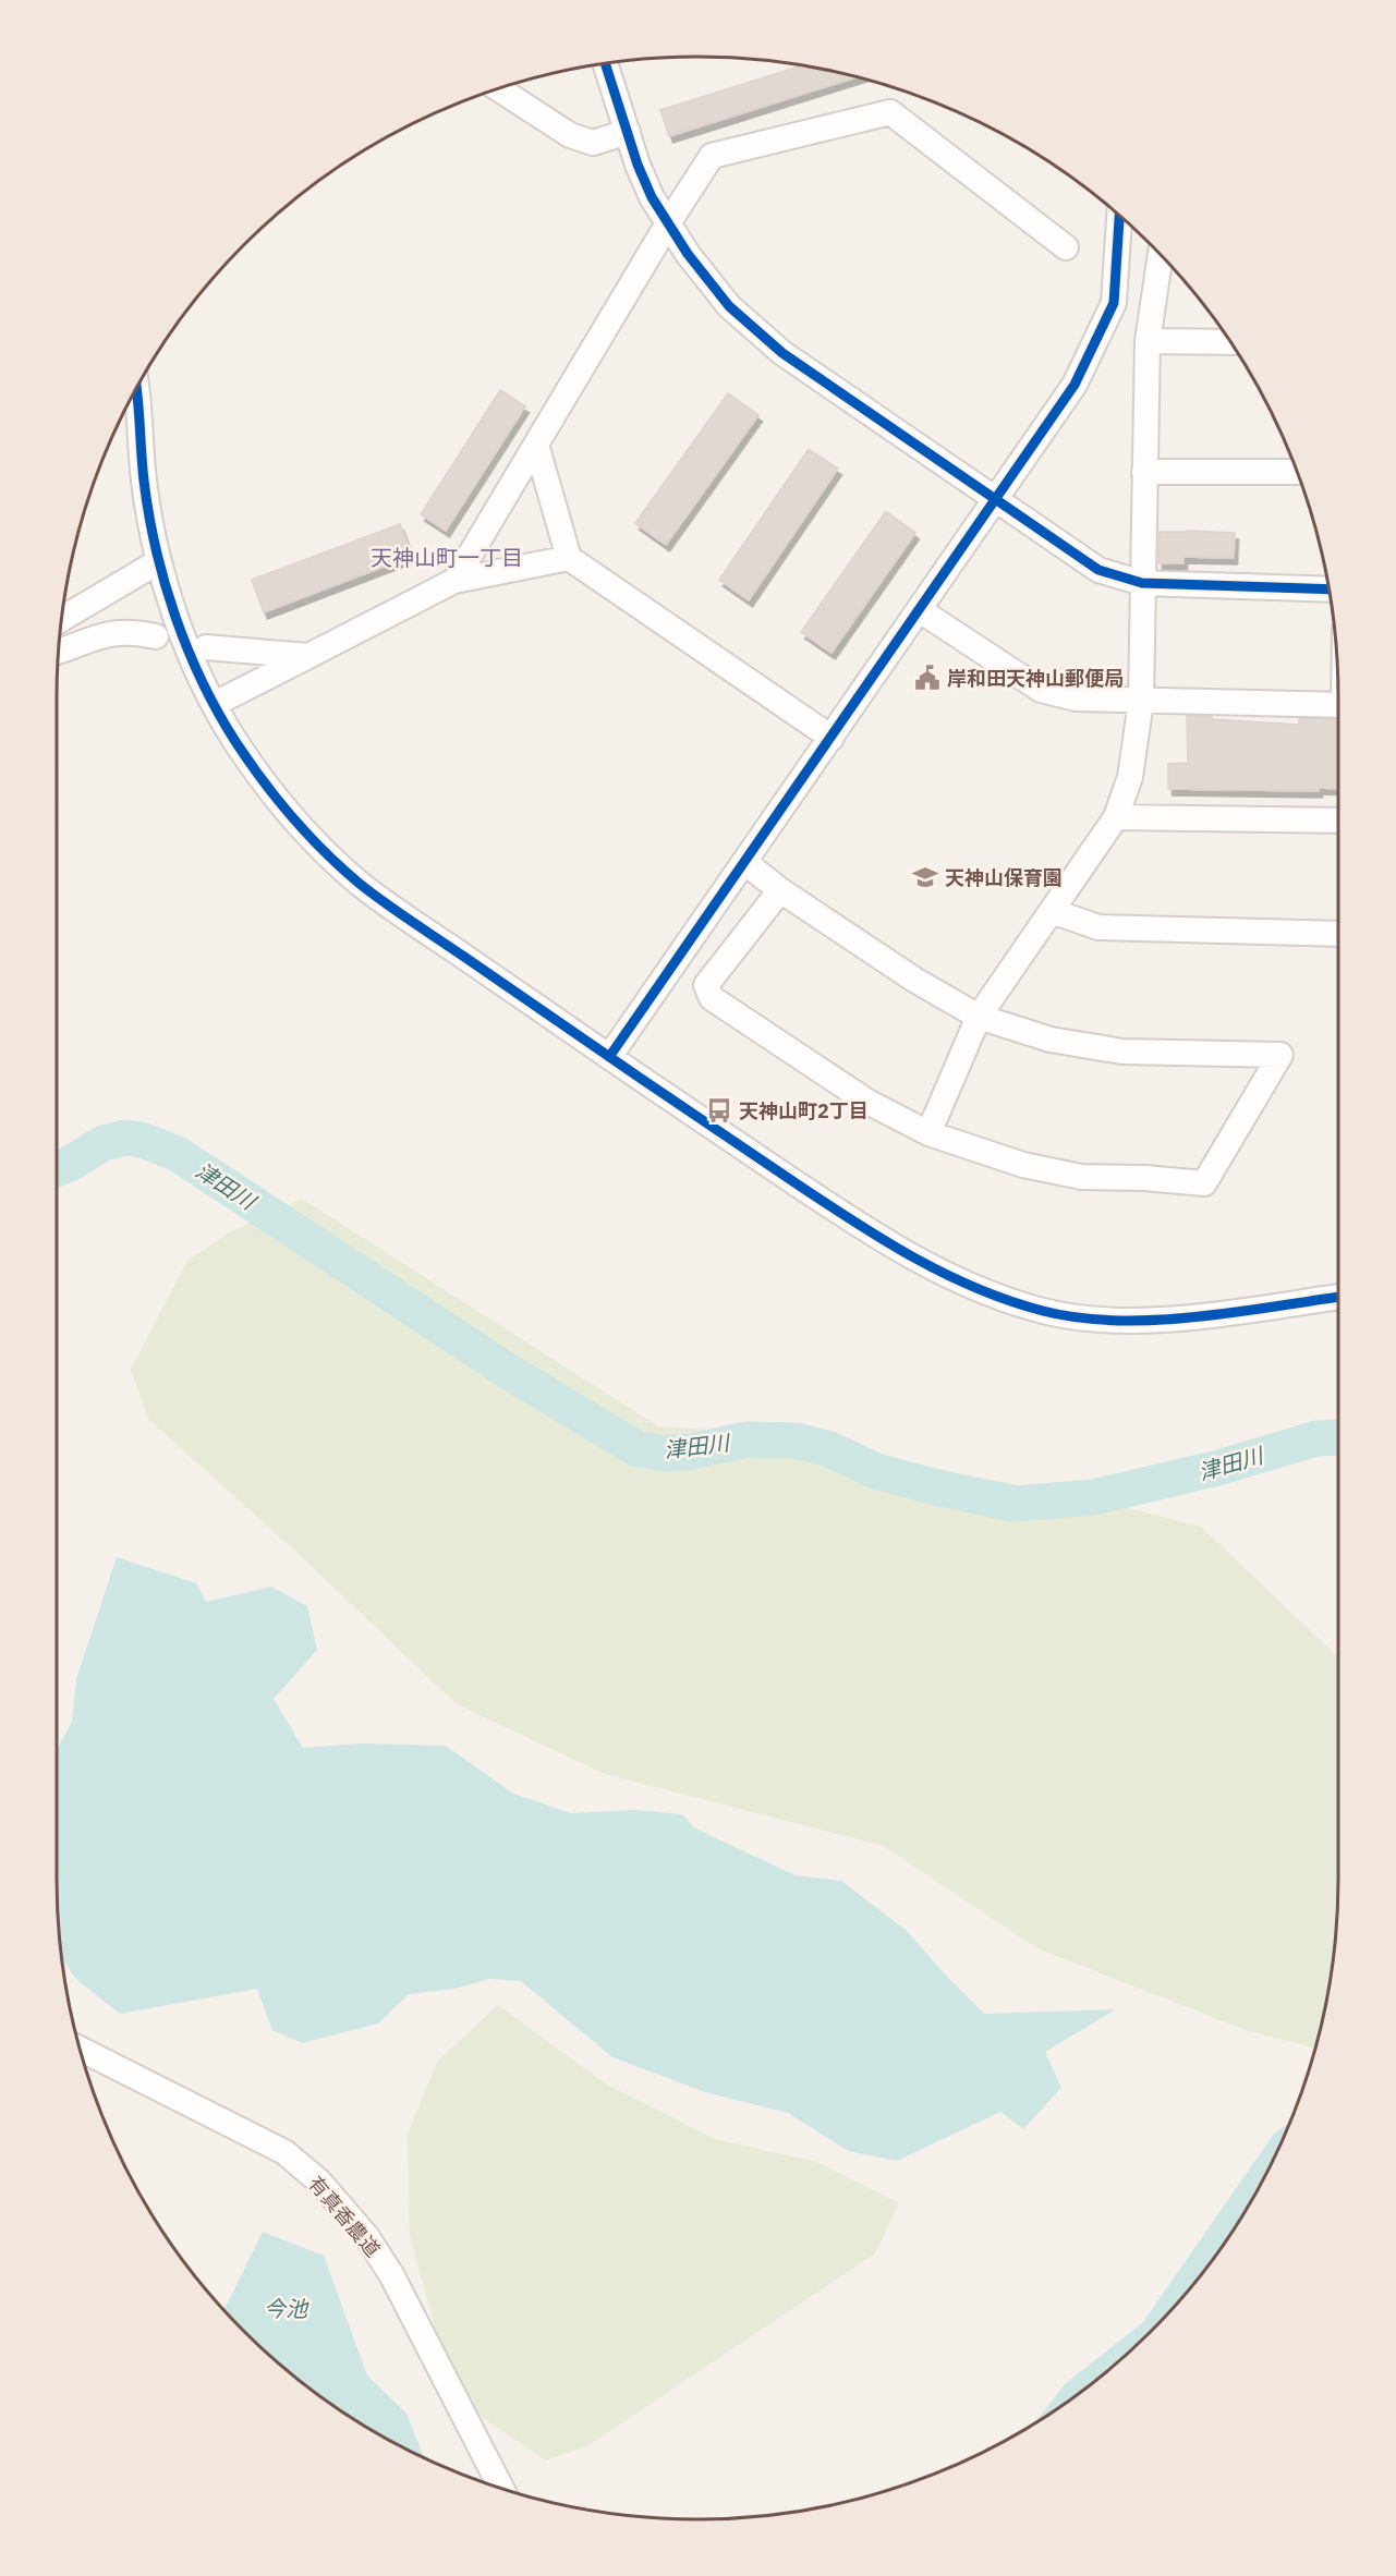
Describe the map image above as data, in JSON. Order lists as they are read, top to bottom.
{
  "streets": {
    "street": ["有真香農道"]
  },
  "districts": ["天神山町一丁目"],
  "water": ["津田川", "今池"],
  "places": {
    "public building": ["岸和田天神山郵便局"],
    "school or university": ["天神山保育園"],
    "bus stop": ["天神山町2丁目"]
  }
}
